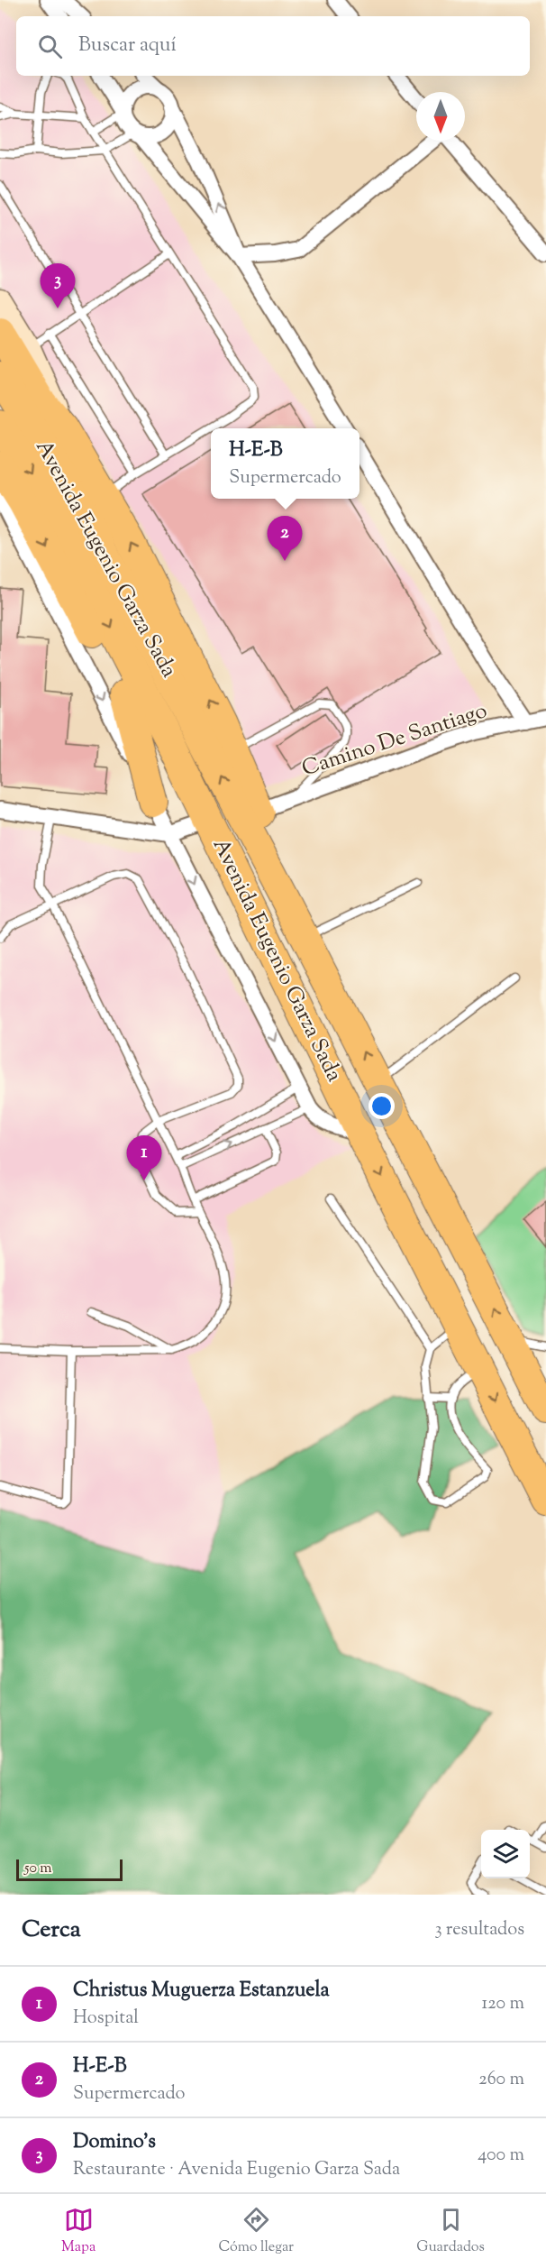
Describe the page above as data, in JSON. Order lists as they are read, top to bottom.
{
  "streets": {
    "highway": ["Avenida Eugenio Garza Sada"],
    "street": ["Camino De Santiago"]
  },
  "scale_bar": "50 m",
  "north": "bottom",
  "page": {
    "search": "Buscar aquí",
    "pins": ["3", "2", "1"],
    "popup": ["H-E-B", "Supermercado"],
    "scale": "50 m",
    "heading": ["Cerca", "3 resultados"],
    "list": [
      {
        "mark": "1",
        "name": "Christus Muguerza Estanzuela",
        "note": "Hospital",
        "value": "120 m"
      },
      {
        "mark": "2",
        "name": "H-E-B",
        "note": "Supermercado",
        "value": "260 m"
      },
      {
        "mark": "3",
        "name": "Domino's",
        "note": "Restaurante · Avenida Eugenio Garza Sada",
        "value": "400 m"
      }
    ],
    "nav": ["Mapa", "Cómo llegar", "Guardados"]
  }
}
